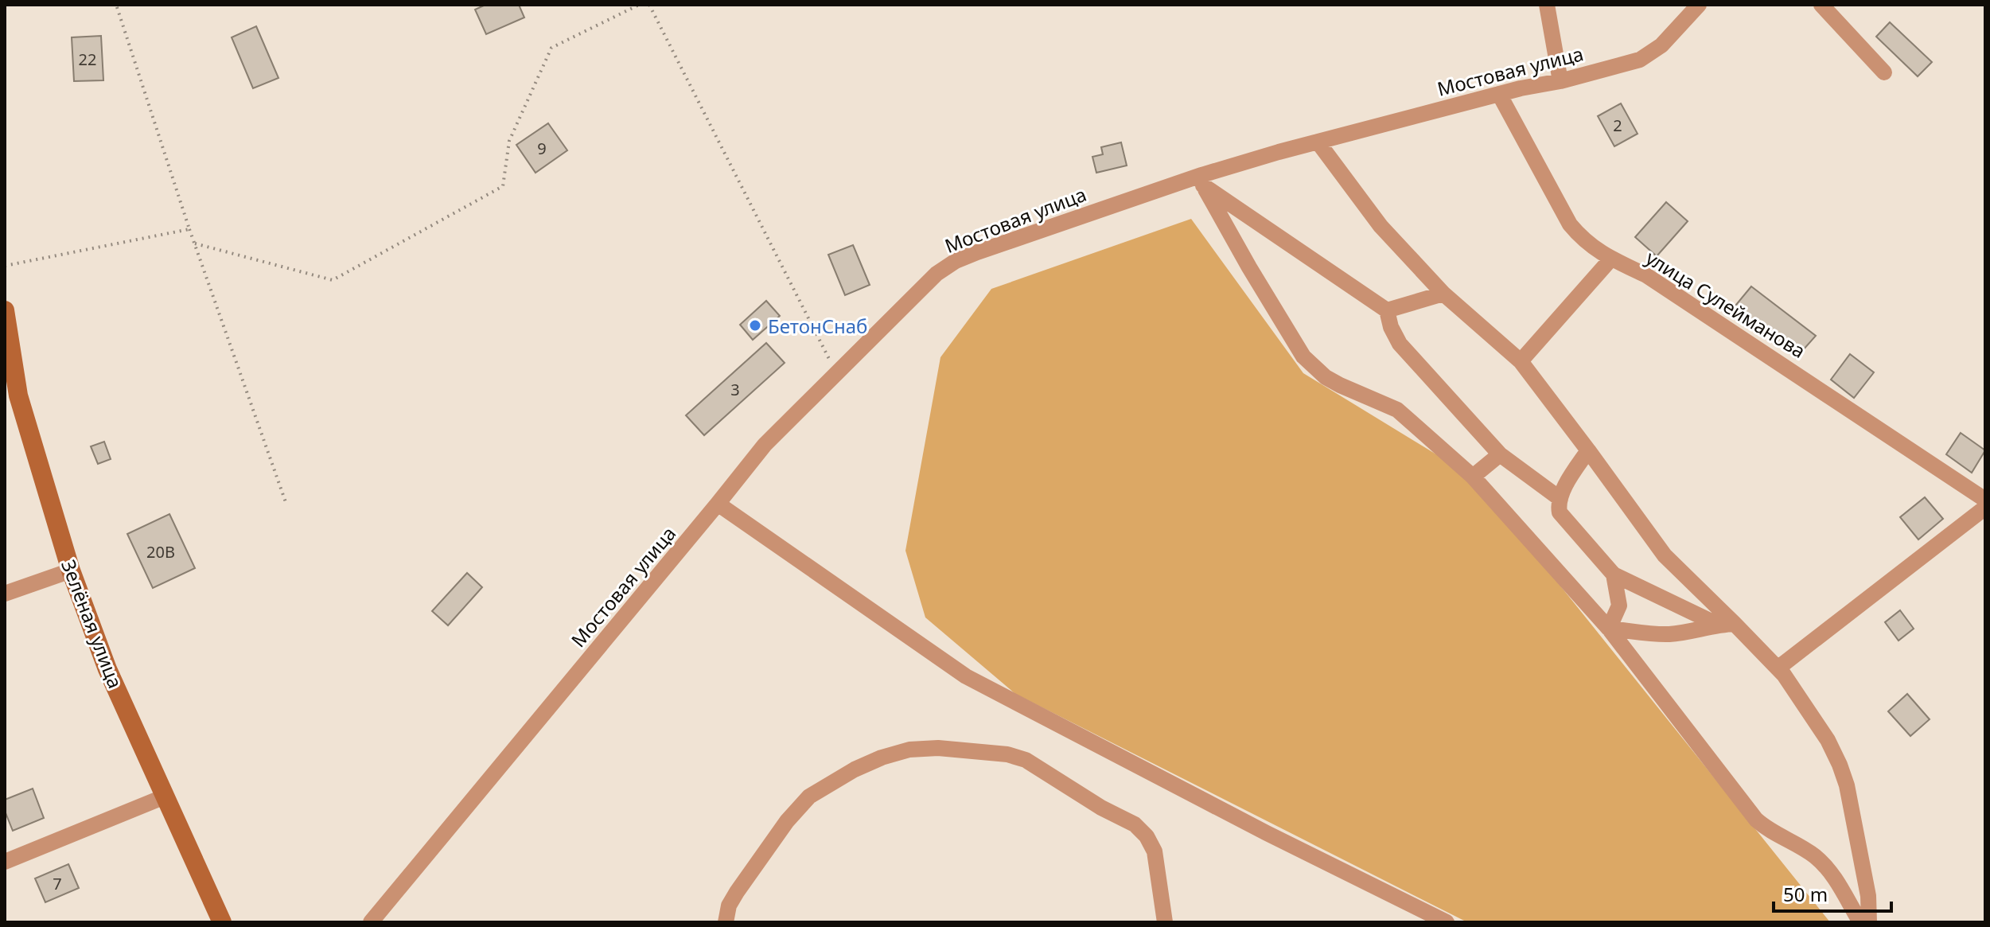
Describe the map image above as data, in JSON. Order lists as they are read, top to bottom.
{
  "streets": {
    "main road": ["Зелёная улица"],
    "street": ["Мостовая улица", "улица Сулейманова"]
  },
  "crossings": [
    ["Мостовая улица", "улица Сулейманова"]
  ],
  "places": ["БетонСнаб"],
  "house_numbers": [
    "22",
    "2",
    "9",
    "3",
    "20В",
    "7"
  ],
  "scale_bar": "50 m"
}
